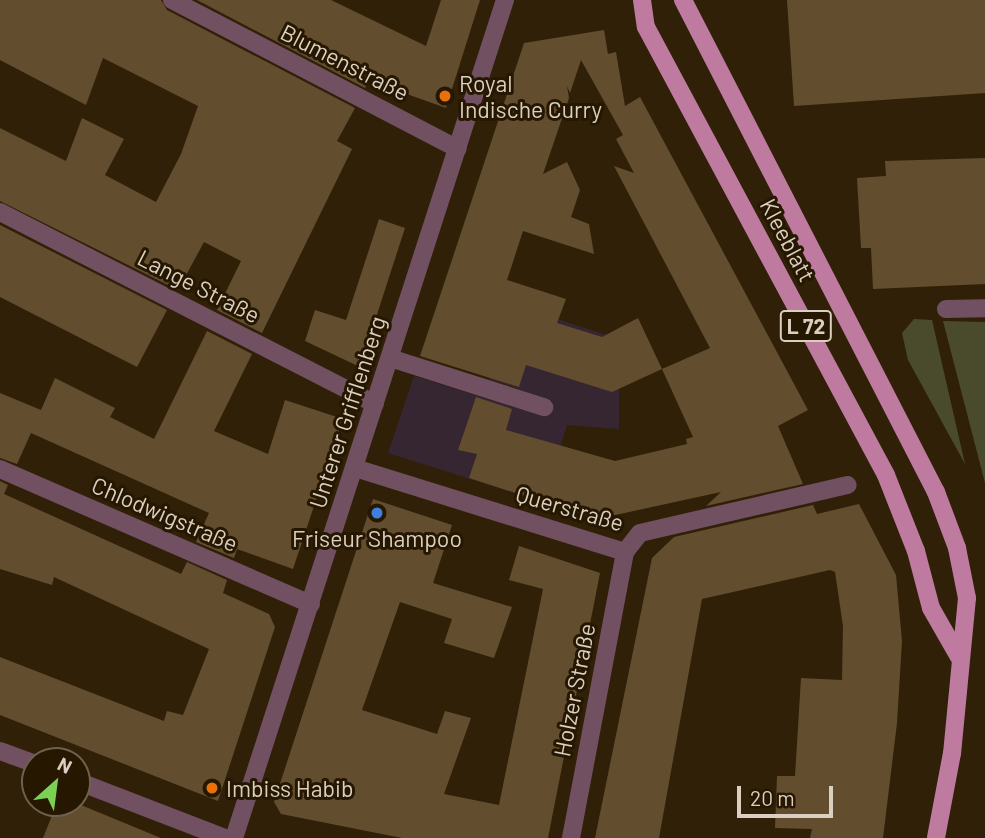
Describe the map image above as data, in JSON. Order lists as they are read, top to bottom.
{
  "streets": {
    "main road": ["Kleeblatt", "L 72"],
    "street": [
      "Blumenstraße",
      "Lange Straße",
      "Unterer Grifflenberg",
      "Querstraße",
      "Chlodwigstraße",
      "Holzer Straße"
    ]
  },
  "crossings": [
    ["Blumenstraße", "Unterer Grifflenberg"],
    ["Lange Straße", "Unterer Grifflenberg"],
    ["Unterer Grifflenberg", "Querstraße"],
    ["Unterer Grifflenberg", "Chlodwigstraße"],
    ["Querstraße", "Holzer Straße"]
  ],
  "places": ["Royal Indische Curry", "Friseur Shampoo", "Imbiss Habib"],
  "scale_bar": "20 m",
  "north": "top right"
}
